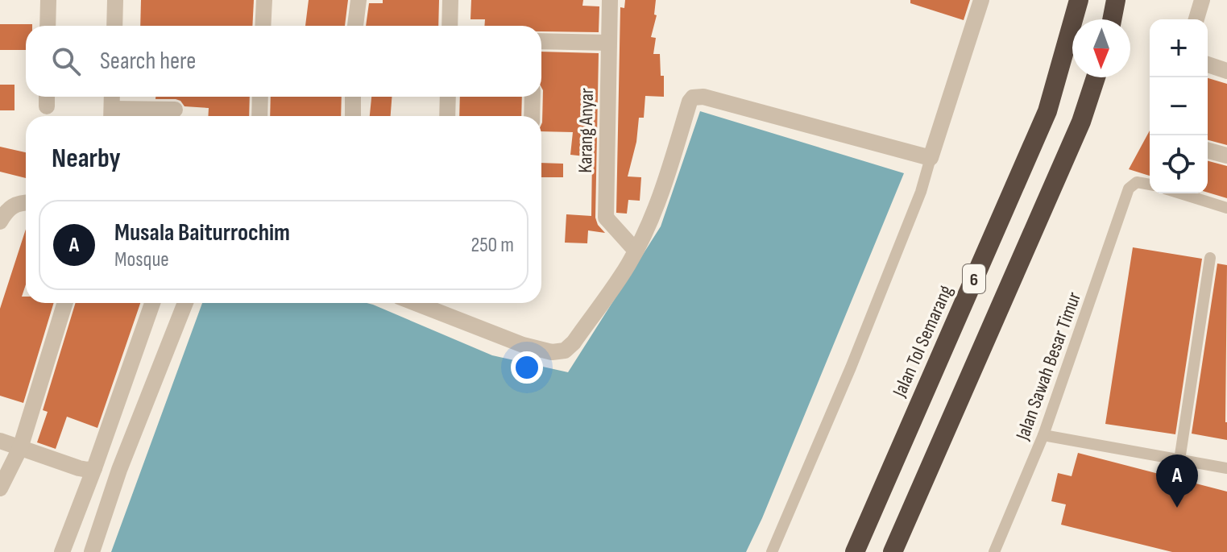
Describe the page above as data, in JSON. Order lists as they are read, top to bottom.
{
  "streets": {
    "highway": ["6", "Jalan Tol Semarang"],
    "street": ["Karang Anyar"],
    "lane": ["Jalan Sawah Besar Timur"]
  },
  "north": "bottom",
  "page": {
    "map_buttons": ["+", "−"],
    "search": "Search here",
    "heading": "Nearby",
    "list": [
      {
        "mark": "A",
        "name": "Musala Baiturrochim",
        "note": "Mosque",
        "value": "250 m"
      }
    ],
    "pins": "A"
  }
}
